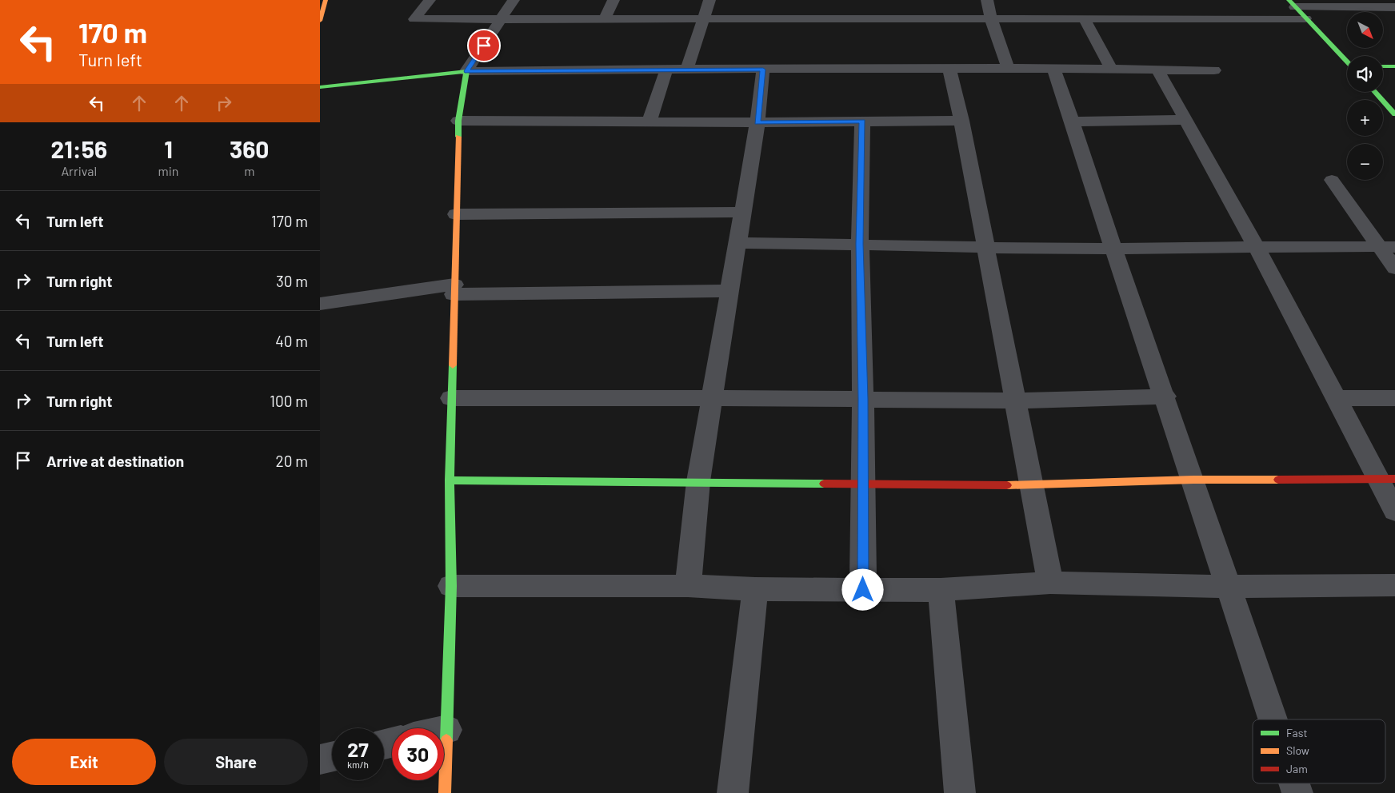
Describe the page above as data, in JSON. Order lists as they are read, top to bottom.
{
  "legend": ["Fast", "Slow", "Jam"],
  "north": "bottom right",
  "page": {
    "turn": ["170 m", "Turn left"],
    "map_buttons": ["+", "−"],
    "eta": [
      "21:56",
      "Arrival",
      "1",
      "min",
      "360",
      "m"
    ],
    "list": [
      {
        "name": "Turn left",
        "value": "170 m"
      },
      {
        "name": "Turn right",
        "value": "30 m"
      },
      {
        "name": "Turn left",
        "value": "40 m"
      },
      {
        "name": "Turn right",
        "value": "100 m"
      },
      {
        "name": "Arrive at destination",
        "value": "20 m"
      }
    ],
    "speed": "27 km/h",
    "limit": "30",
    "buttons": ["Exit", "Share"]
  }
}
